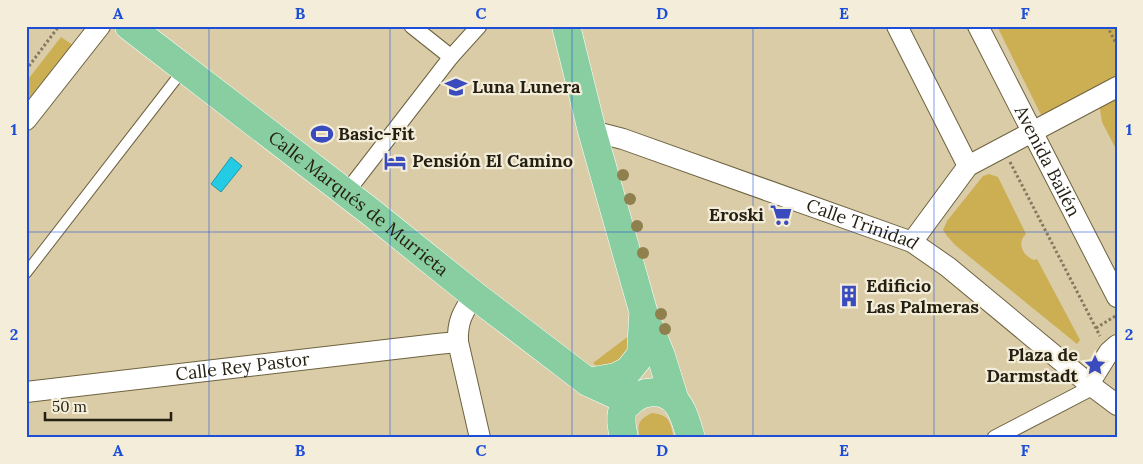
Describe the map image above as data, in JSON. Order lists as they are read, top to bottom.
{
  "streets": {
    "main road": ["Calle Marqués de Murrieta"],
    "street": ["Avenida Bailén", "Calle Trinidad", "Calle Rey Pastor"]
  },
  "places": {
    "school or university": ["Luna Lunera"],
    "sports": ["Basic-Fit"],
    "hotel": ["Pensión El Camino"],
    "supermarket": ["Eroski"],
    "building": ["Edificio Las Palmeras"],
    "place": ["Plaza de Darmstadt"]
  },
  "scale_bar": "50 m",
  "grid": {
    "columns": [
      "A",
      "B",
      "C",
      "D",
      "E",
      "F"
    ],
    "rows": ["1", "2"]
  }
}
